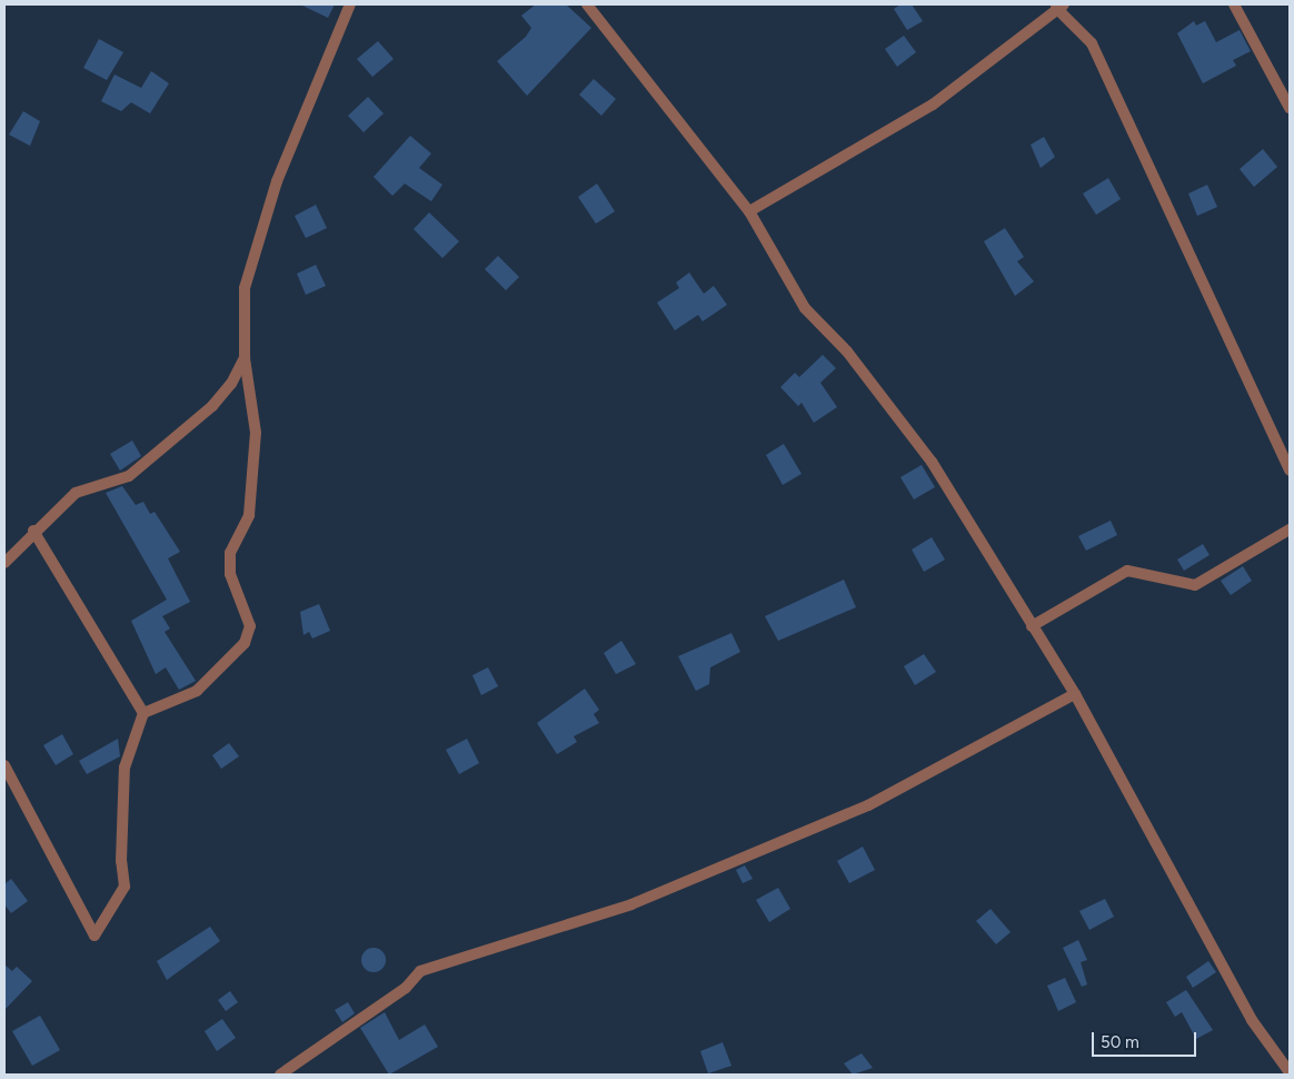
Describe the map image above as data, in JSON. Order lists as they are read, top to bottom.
{
  "scale_bar": "50 m"
}
